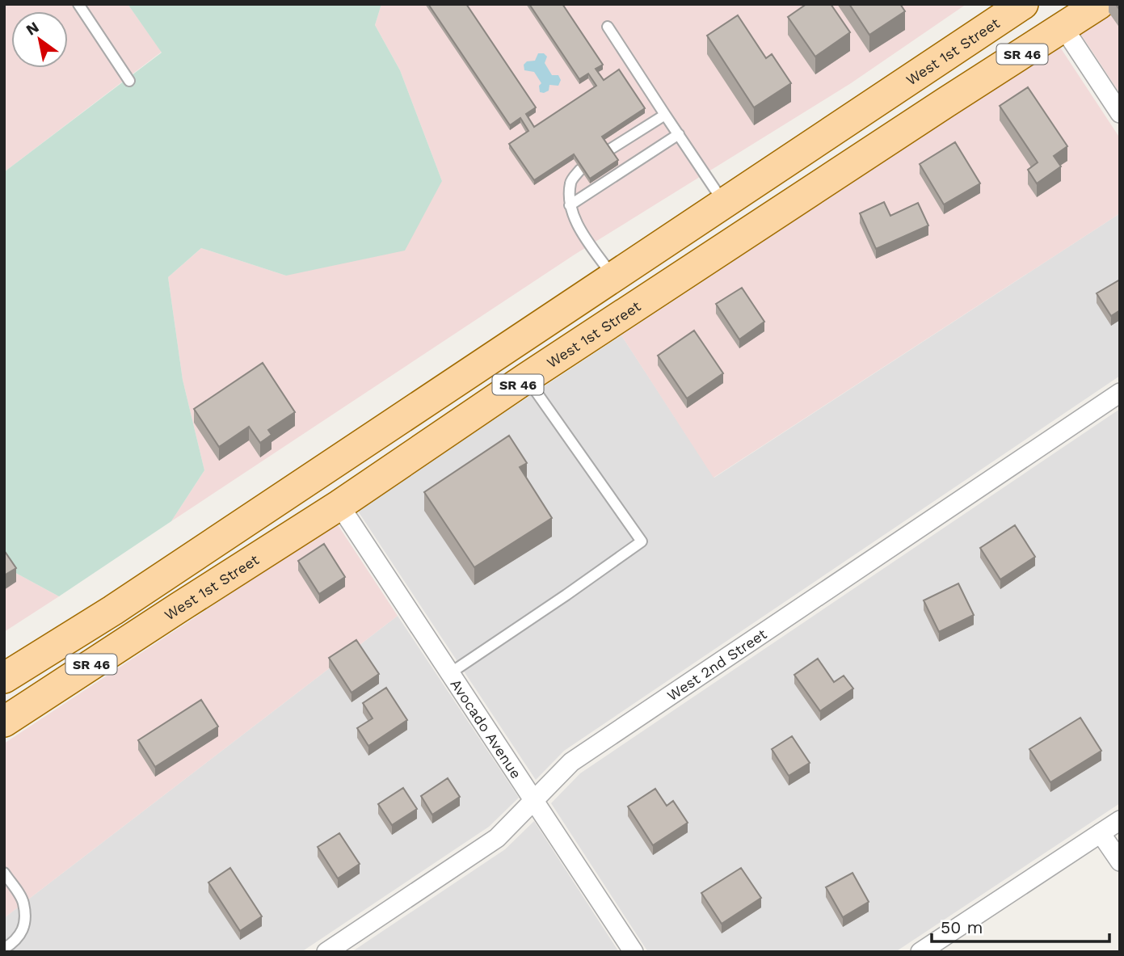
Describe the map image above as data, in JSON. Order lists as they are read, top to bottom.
{
  "streets": {
    "main road": ["West 1st Street", "SR 46"],
    "street": ["West 2nd Street", "Avocado Avenue"]
  },
  "crossings": [
    ["West 1st Street", "Avocado Avenue"],
    ["West 2nd Street", "Avocado Avenue"]
  ],
  "scale_bar": "50 m",
  "north": "top left"
}
